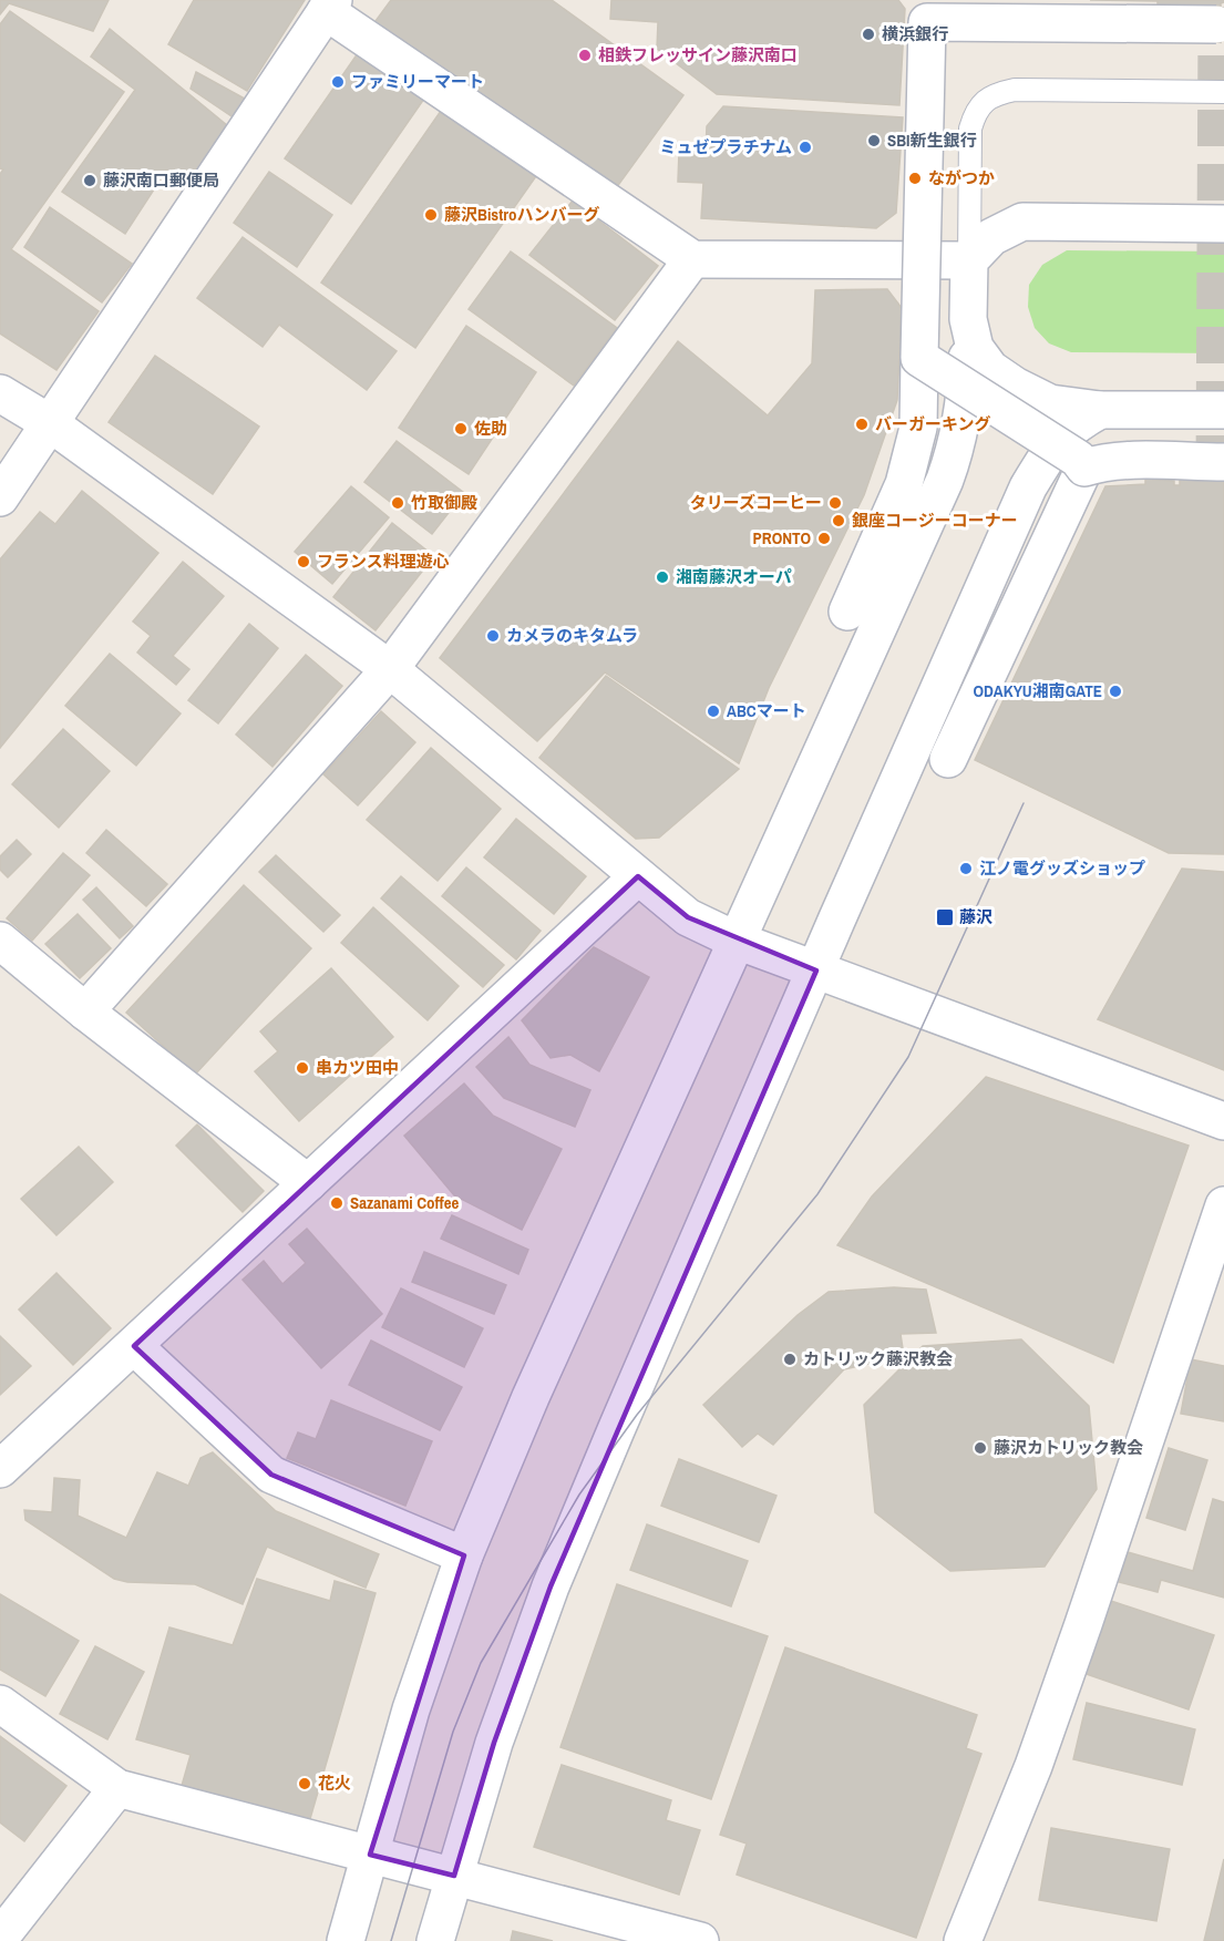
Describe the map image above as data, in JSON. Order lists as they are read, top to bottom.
{
  "places": {
    "other": [
      "横浜銀行",
      "相鉄フレッサイン藤沢南口",
      "ファミリーマート",
      "SBI新生銀行",
      "ミュゼプラチナム",
      "ながつか",
      "藤沢南口郵便局",
      "藤沢Bistroハンバーグ",
      "バーガーキング",
      "佐助",
      "竹取御殿",
      "タリーズコーヒー",
      "銀座コージーコーナー",
      "PRONTO",
      "フランス料理遊心",
      "湘南藤沢オーパ",
      "カメラのキタムラ",
      "ODAKYU湘南GATE",
      "ABCマート",
      "江ノ電グッズショップ",
      "串カツ田中",
      "Sazanami Coffee",
      "カトリック藤沢教会",
      "藤沢カトリック教会",
      "花火"
    ],
    "transit": ["藤沢"]
  }
}
